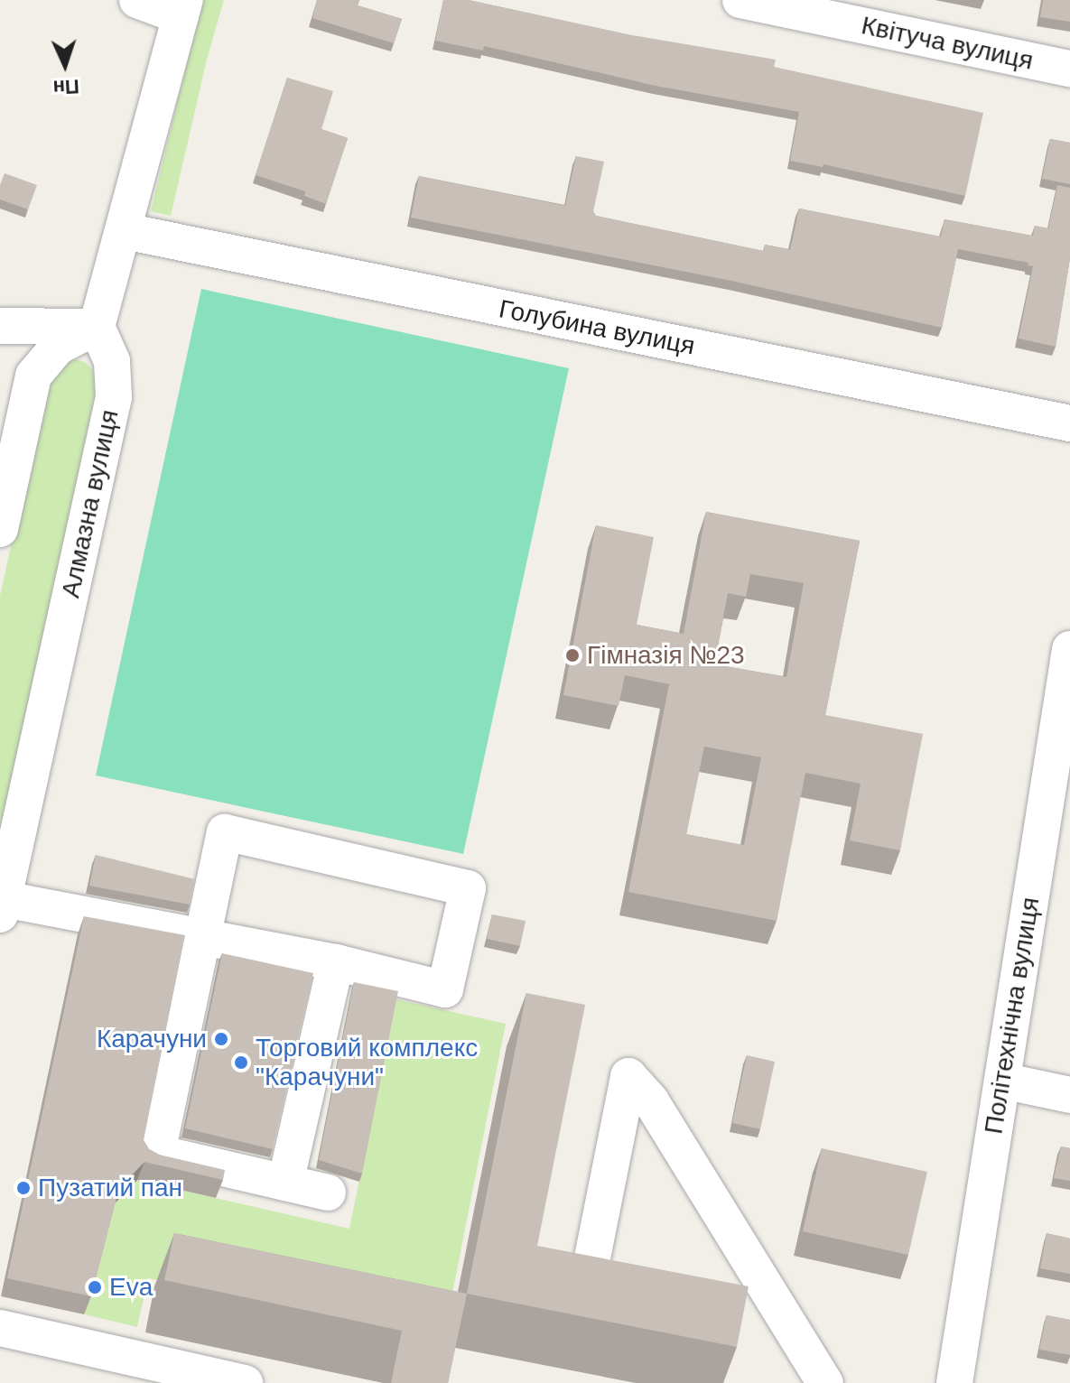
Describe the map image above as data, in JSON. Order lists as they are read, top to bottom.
{
  "streets": {
    "street": [
      "Квітуча вулиця",
      "Голубина вулиця",
      "Алмазна вулиця",
      "Політехнічна вулиця"
    ]
  },
  "places": [
    "Гімназія №23",
    "Карачуни",
    "Торговий комплекс \"Карачуни\"",
    "Пузатий пан",
    "Eva"
  ],
  "north": "bottom"
}
